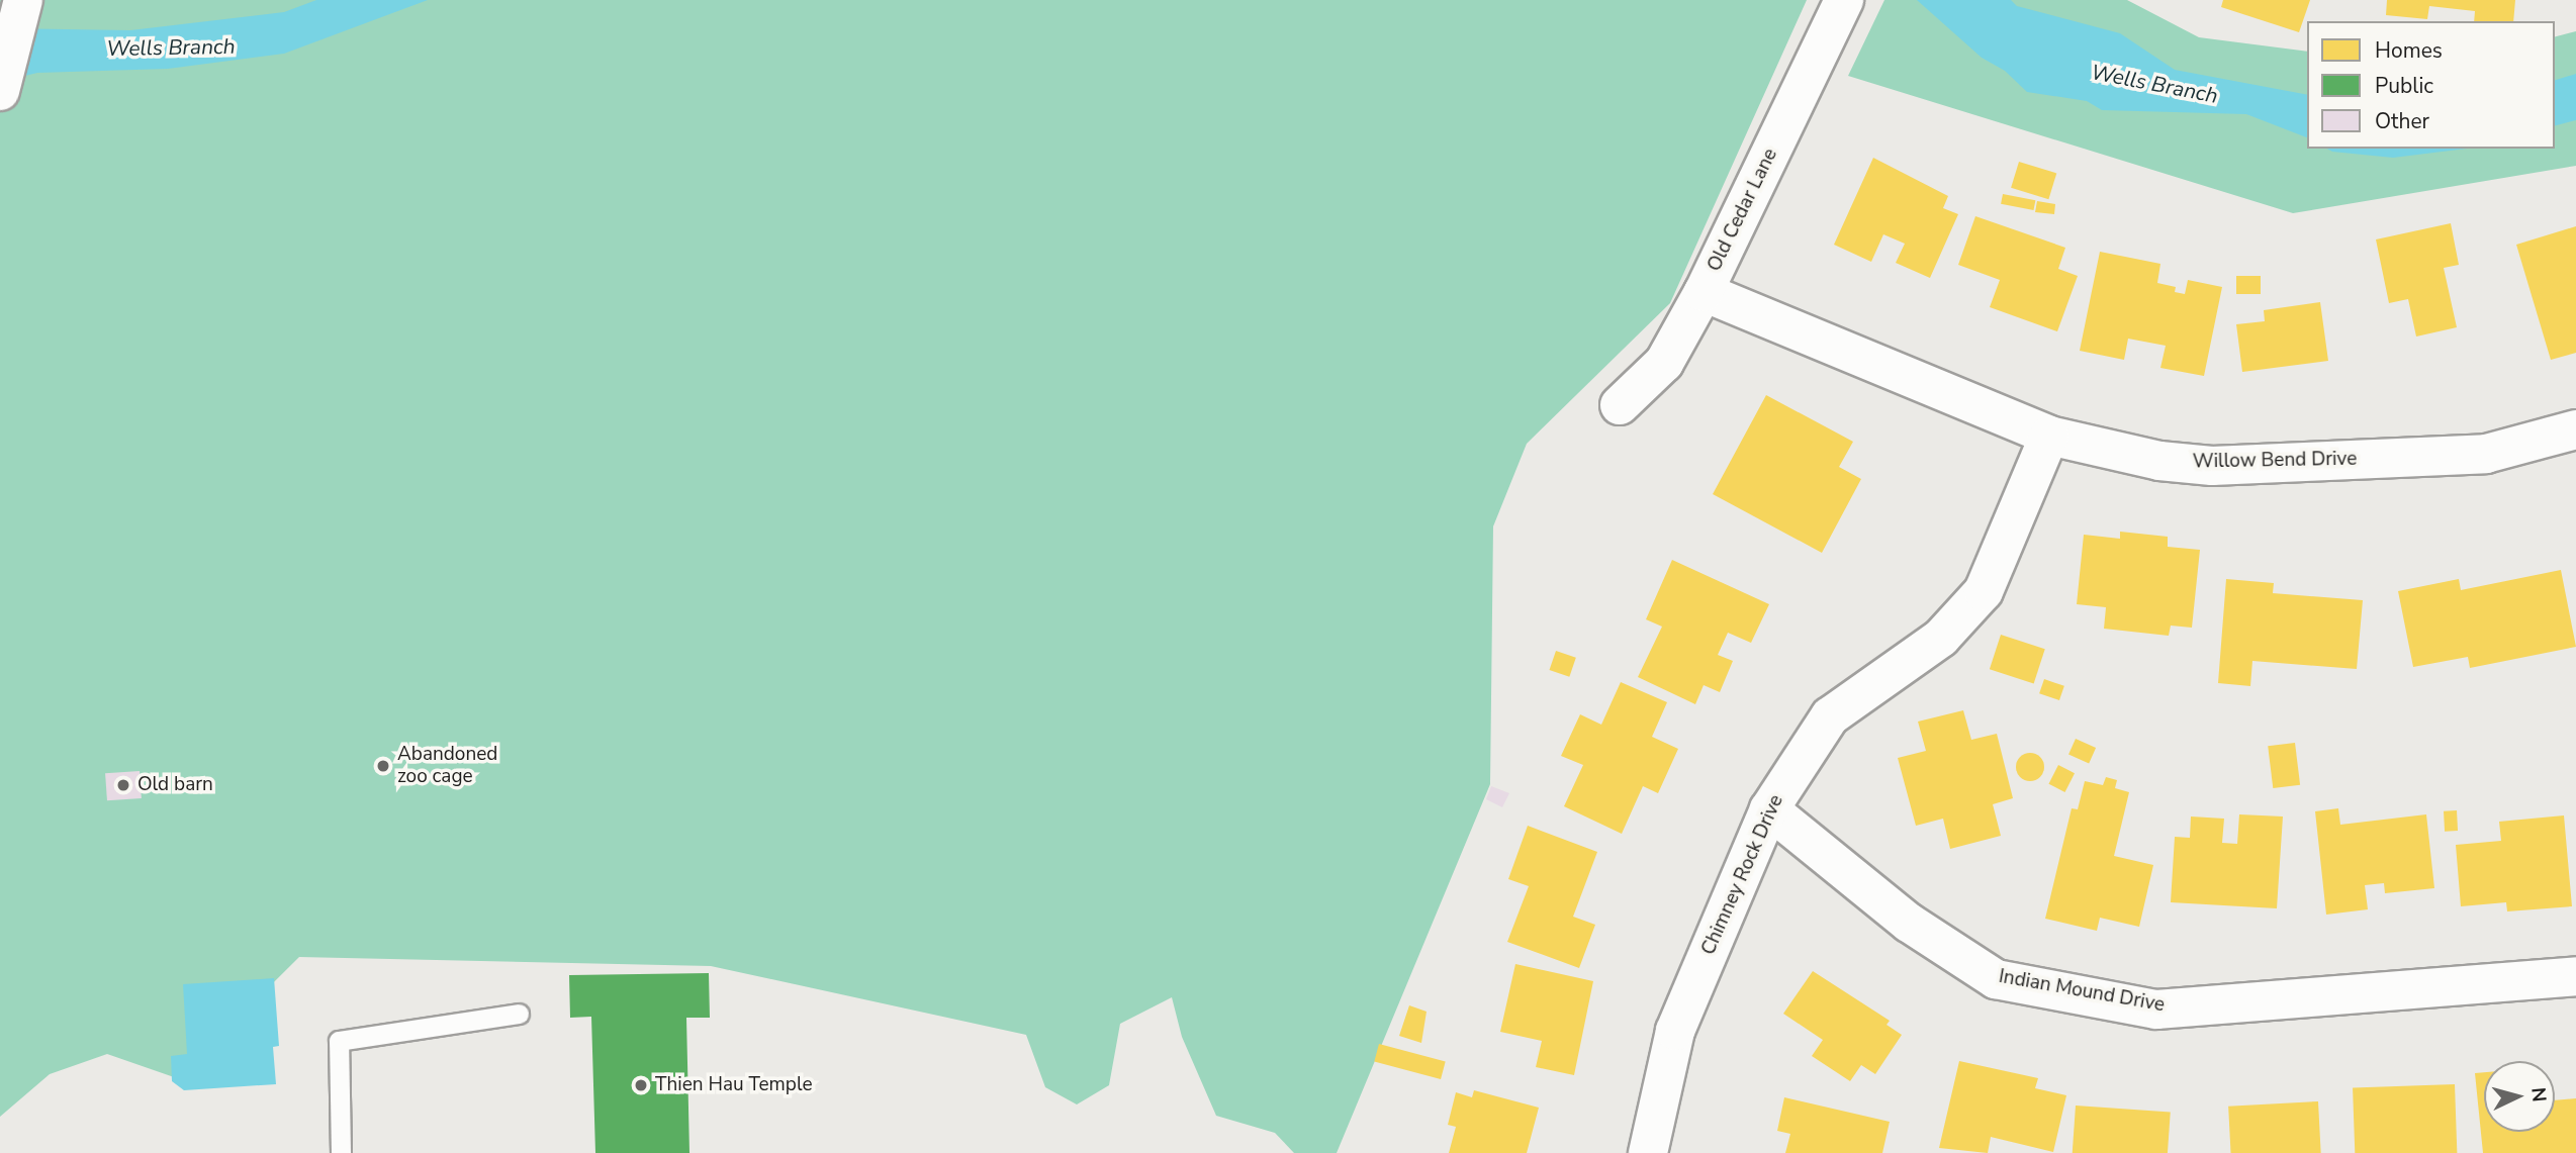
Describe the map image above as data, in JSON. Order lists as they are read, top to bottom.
{
  "streets": {
    "street": [
      "Old Cedar Lane",
      "Willow Bend Drive",
      "Chimney Rock Drive",
      "Indian Mound Drive"
    ]
  },
  "crossings": [
    ["Old Cedar Lane", "Willow Bend Drive"],
    ["Willow Bend Drive", "Chimney Rock Drive"],
    ["Chimney Rock Drive", "Indian Mound Drive"]
  ],
  "water": ["Wells Branch"],
  "places": ["Abandoned zoo cage", "Old barn", "Thien Hau Temple"],
  "legend": ["Homes", "Public", "Other"],
  "north": "right"
}
